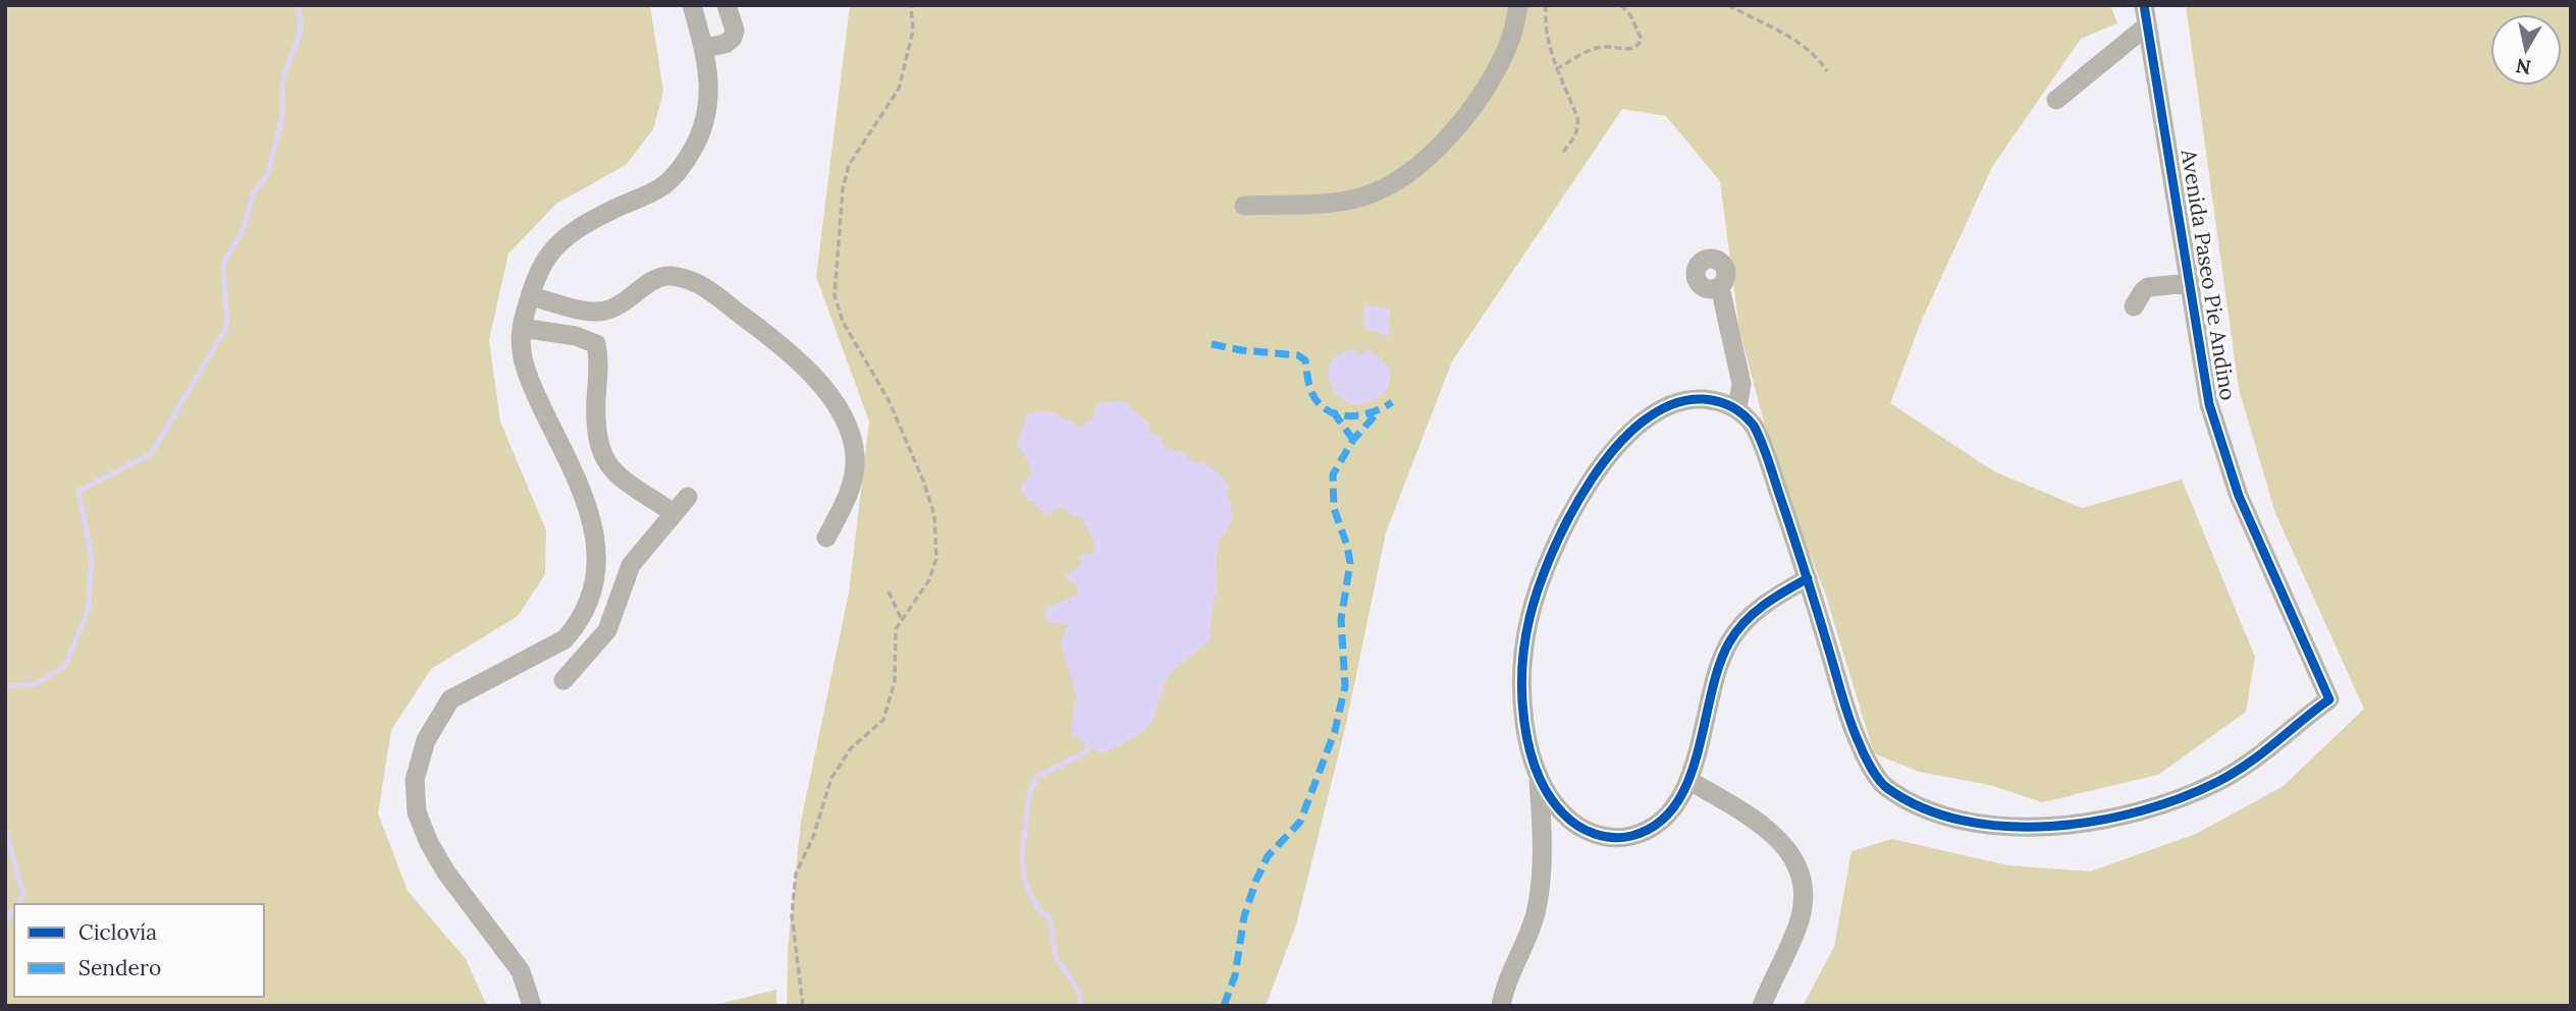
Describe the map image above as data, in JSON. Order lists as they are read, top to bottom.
{
  "streets": {
    "street": ["Avenida Paseo Pie Andino"]
  },
  "legend": ["Ciclovía", "Sendero"],
  "north": "bottom"
}
